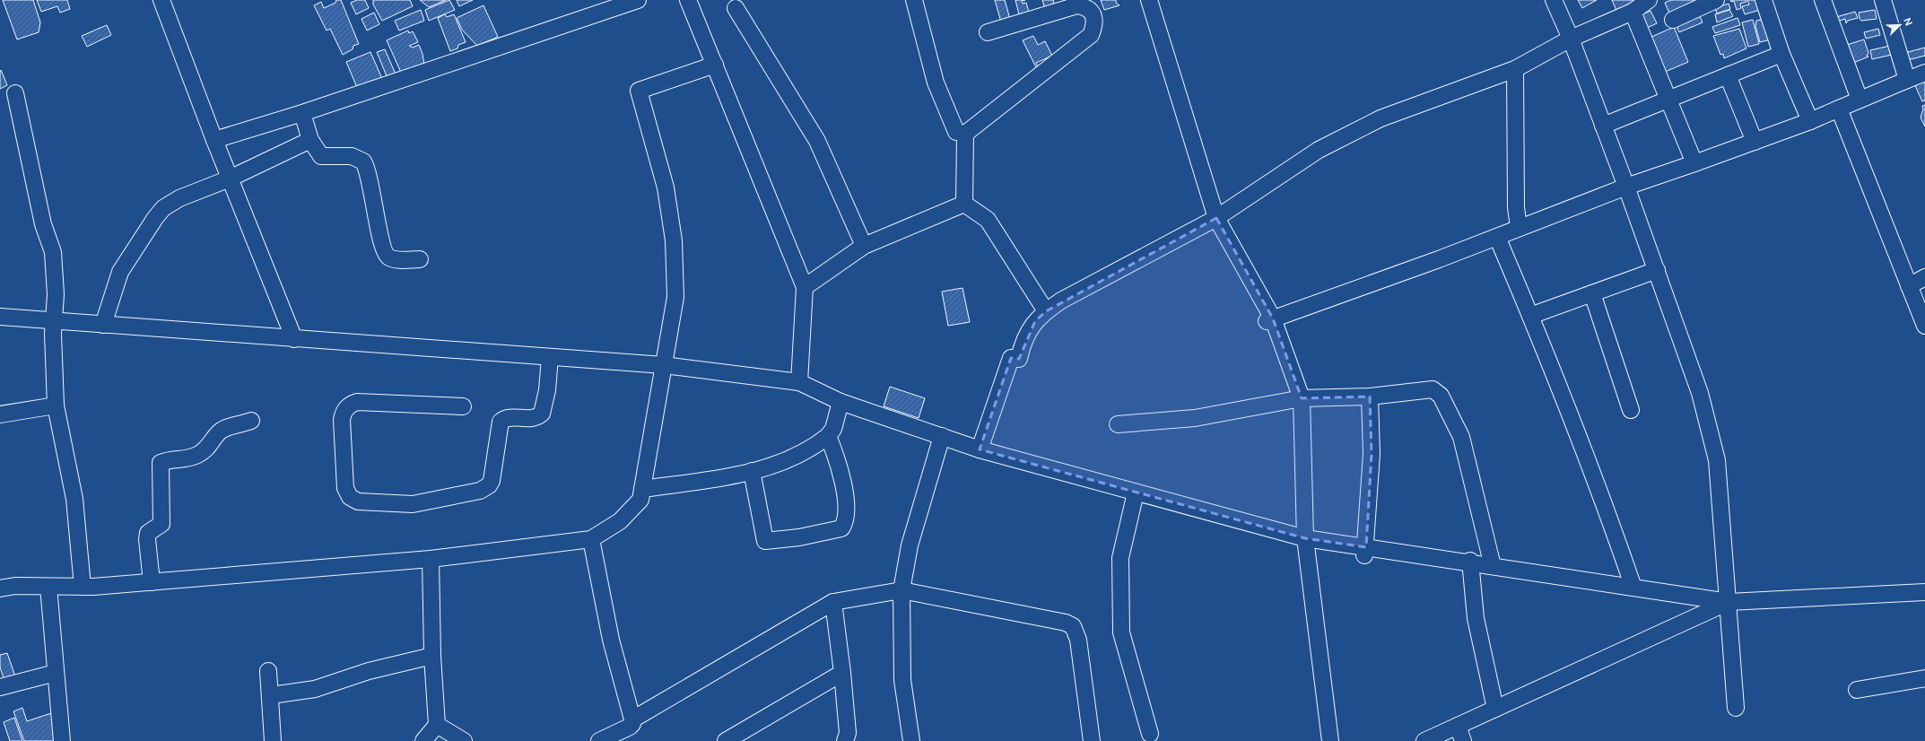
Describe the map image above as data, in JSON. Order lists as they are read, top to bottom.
{
  "north": "top right"
}
